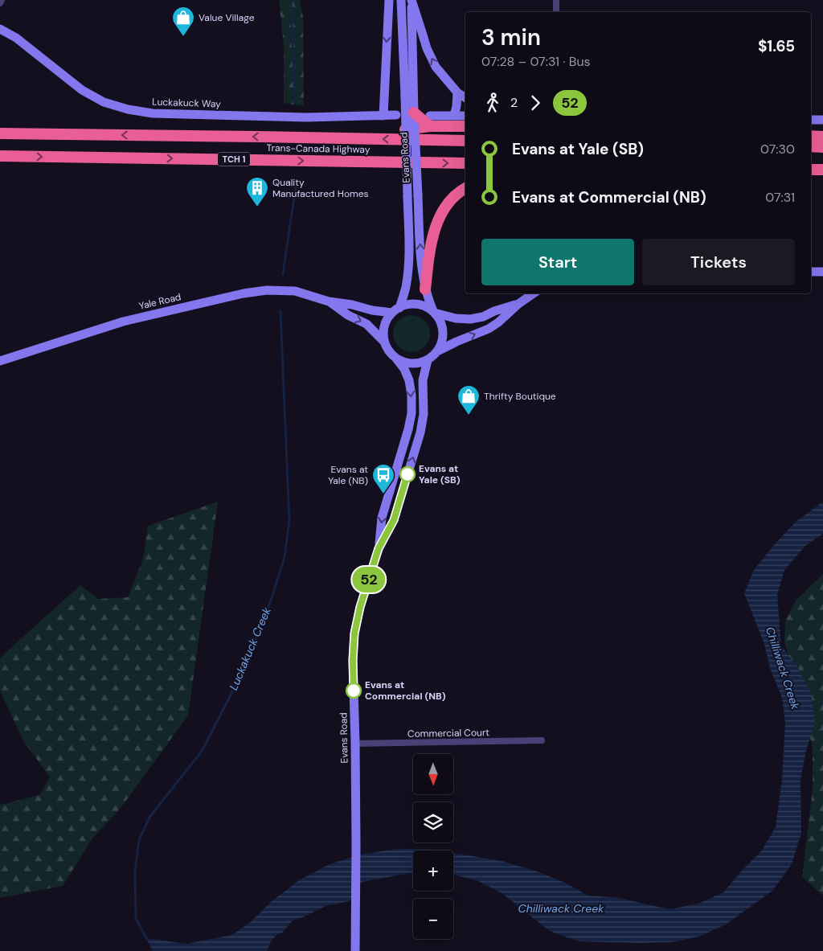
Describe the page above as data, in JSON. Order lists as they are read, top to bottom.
{
  "streets": {
    "highway": ["Trans-Canada Highway", "TCH 1"],
    "street": [
      "Luckakuck Way",
      "Evans Road",
      "Yale Road",
      "Commercial Court"
    ]
  },
  "crossings": [
    ["Evans Road", "Yale Road"],
    ["Evans Road", "Commercial Court"]
  ],
  "water": ["Luckakuck Creek", "Chilliwack Creek"],
  "places": {
    "shop": ["Value Village", "Thrifty Boutique"],
    "building": ["Quality Manufactured Homes"],
    "other": ["Evans at Yale (SB)", "Evans at Commercial (NB)"],
    "bus stop": ["Evans at Yale (NB)"]
  },
  "lines": ["bus line 52"],
  "north": "bottom",
  "page": {
    "on_map": "52",
    "heading": ["3 min", "07:28 – 07:31 · Bus", "$1.65"],
    "legs": ["2", "52"],
    "list": [
      {
        "name": "Evans at Yale (SB)",
        "value": "07:30"
      },
      {
        "name": "Evans at Commercial (NB)",
        "value": "07:31"
      }
    ],
    "buttons": ["Start", "Tickets"],
    "map_buttons": ["+", "−"]
  }
}
